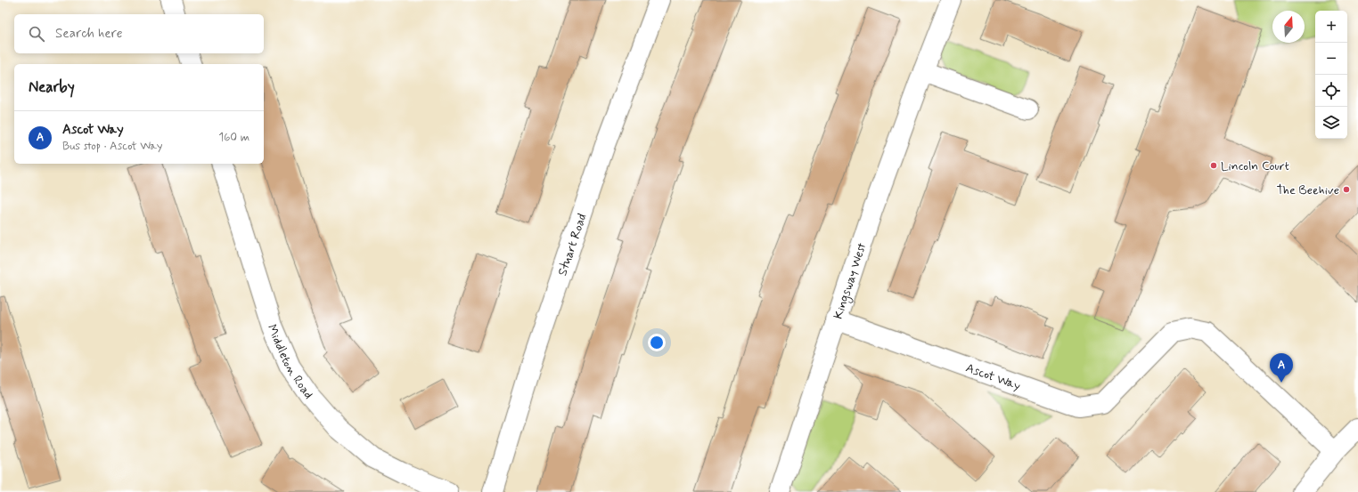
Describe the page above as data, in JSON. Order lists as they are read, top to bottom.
{
  "streets": {
    "street": [
      "Stuart Road",
      "Kingsway West",
      "Middleton Road",
      "Ascot Way"
    ]
  },
  "crossings": [
    ["Kingsway West", "Ascot Way"]
  ],
  "places": ["Lincoln Court", "The Beehive"],
  "north": "top",
  "page": {
    "map_buttons": ["+", "−"],
    "search": "Search here",
    "heading": "Nearby",
    "list": [
      {
        "mark": "A",
        "name": "Ascot Way",
        "note": "Bus stop · Ascot Way",
        "value": "160 m"
      }
    ],
    "pins": "A"
  }
}
